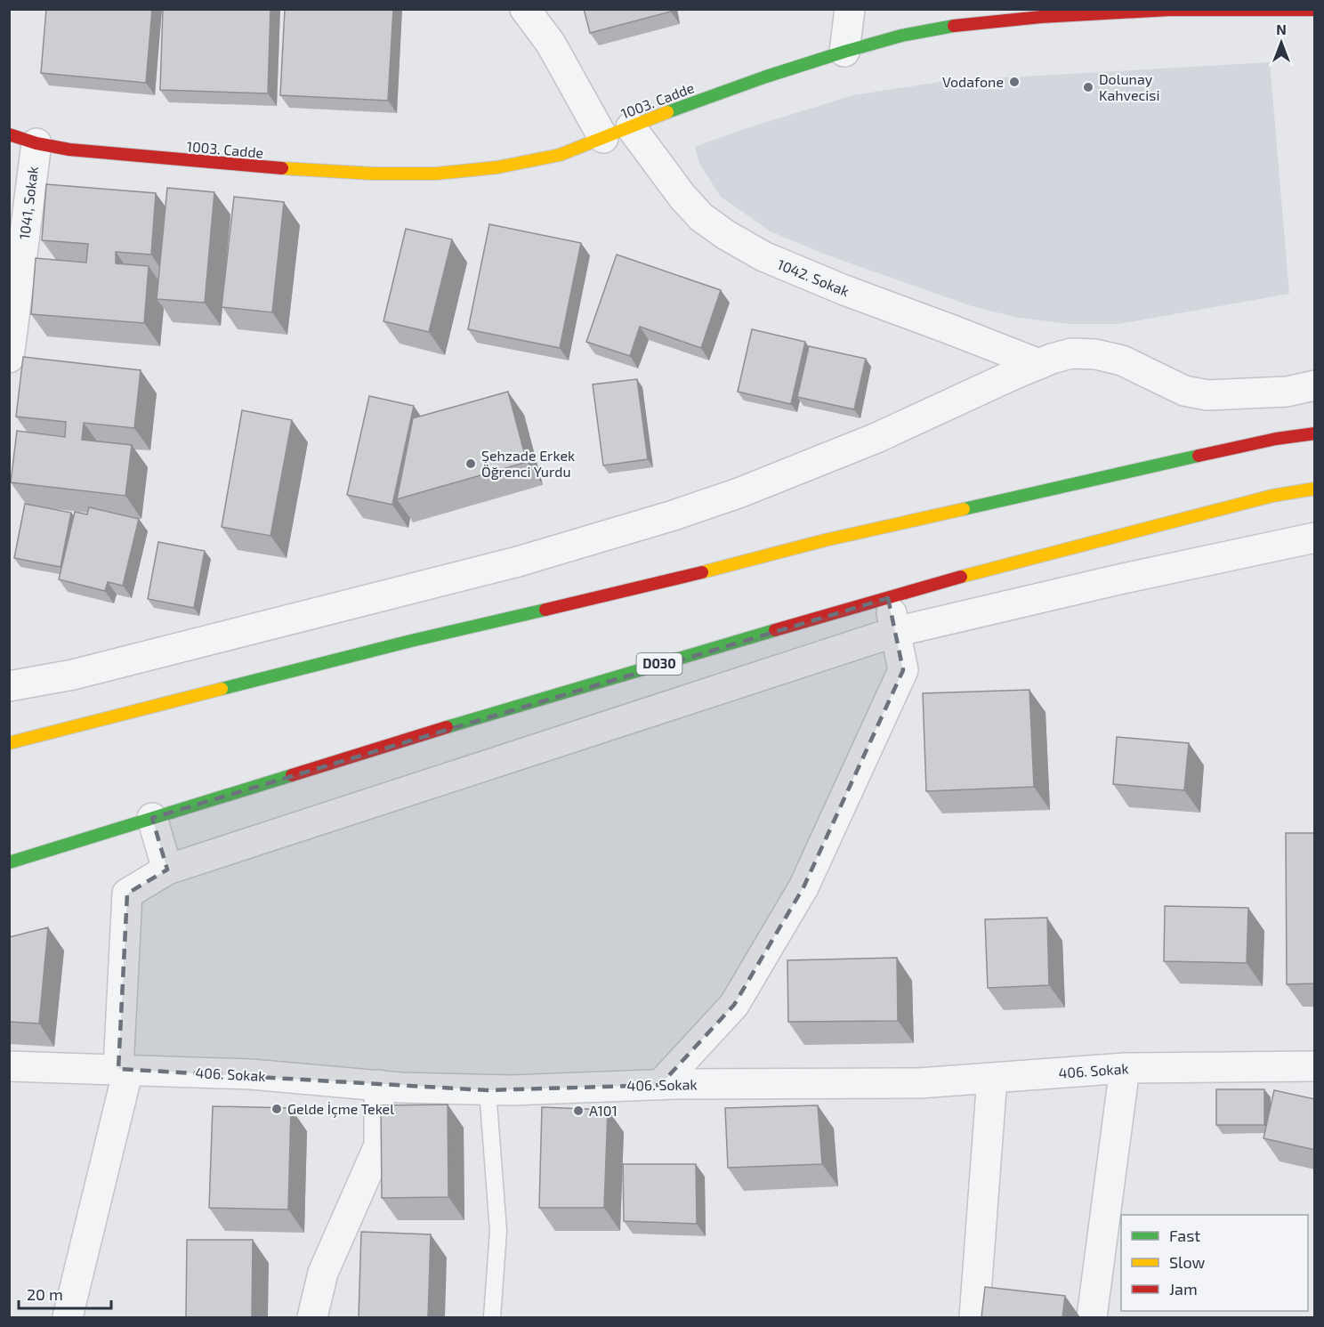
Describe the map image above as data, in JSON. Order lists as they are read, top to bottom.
{
  "streets": {
    "main road": ["1003. Cadde", "D030"],
    "street": ["1041, Sokak", "1042. Sokak", "406. Sokak"]
  },
  "crossings": [
    ["1003. Cadde", "1041, Sokak"],
    ["1003. Cadde", "1042. Sokak"]
  ],
  "places": [
    "Vodafone",
    "Dolunay Kahvecisi",
    "Şehzade Erkek Öğrenci Yurdu",
    "Gelde İçme Tekel",
    "A101"
  ],
  "legend": ["Fast", "Slow", "Jam"],
  "scale_bar": "20 m",
  "north": "top"
}
